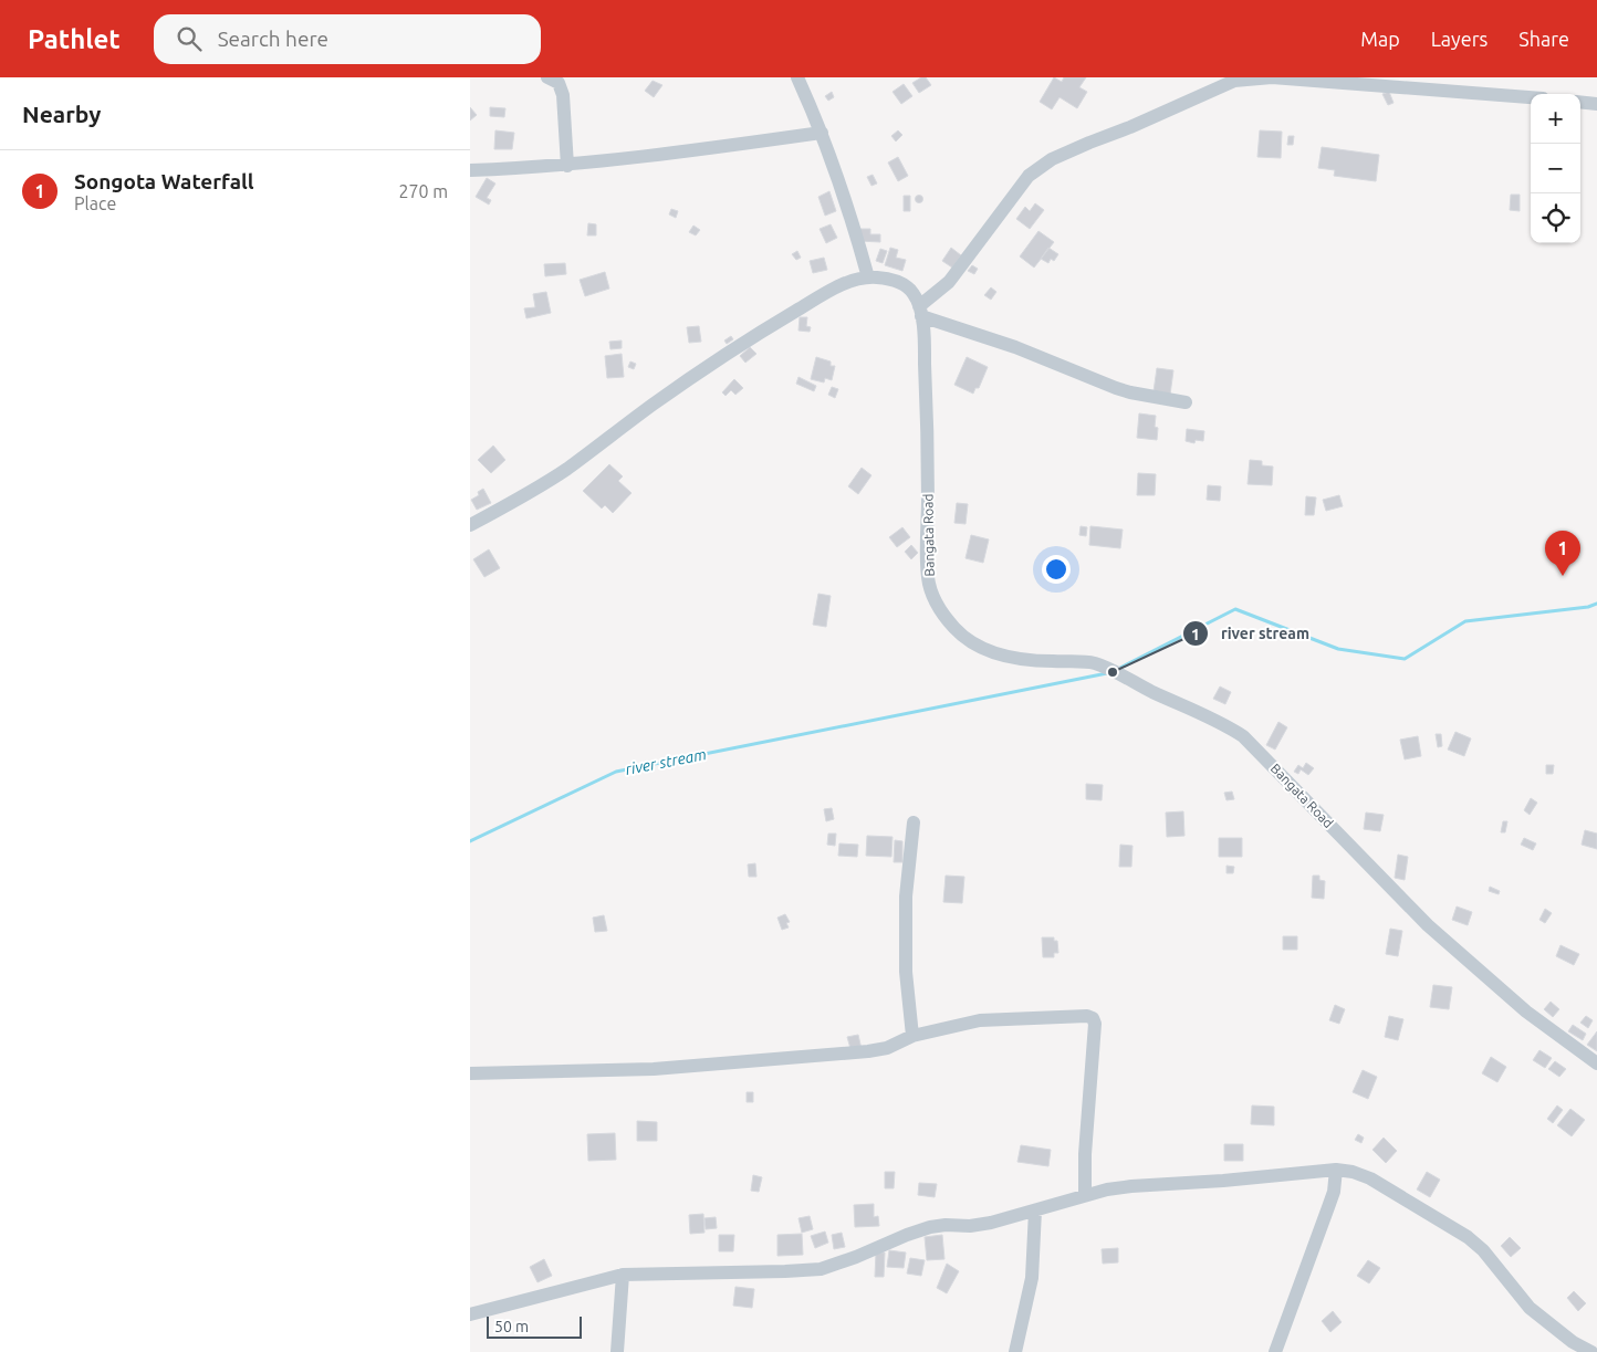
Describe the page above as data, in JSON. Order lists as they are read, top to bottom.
{
  "streets": {
    "street": ["Bangata Road"]
  },
  "water": ["river stream"],
  "places": ["river stream"],
  "scale_bar": "50 m",
  "page": {
    "header": "Pathlet",
    "search": "Search here",
    "nav": ["Map", "Layers", "Share"],
    "heading": "Nearby",
    "map_buttons": ["+", "−"],
    "list": [
      {
        "mark": "1",
        "name": "Songota Waterfall",
        "note": "Place",
        "value": "270 m"
      }
    ],
    "pins": "1",
    "scale": "50 m"
  }
}
